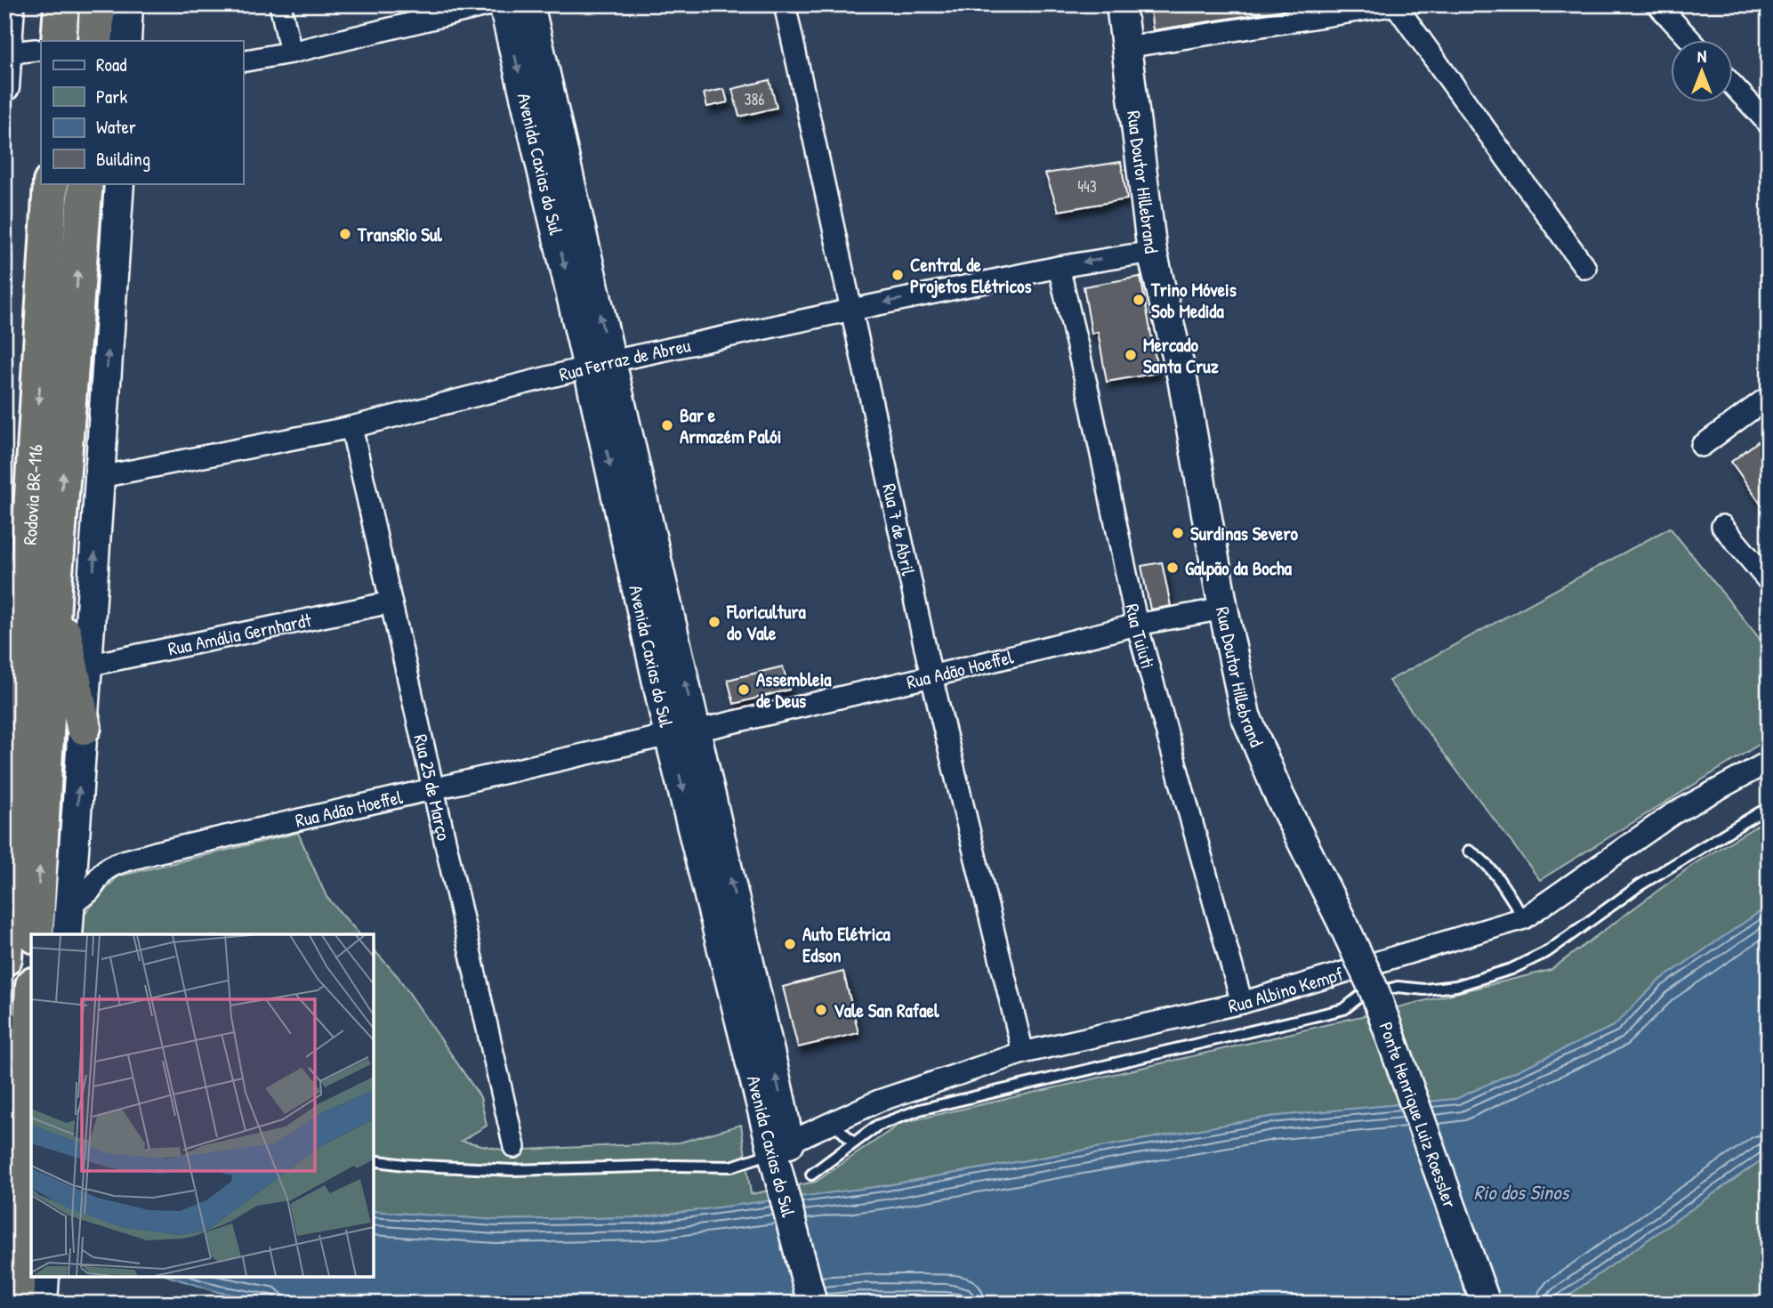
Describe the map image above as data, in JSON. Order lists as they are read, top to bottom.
{
  "streets": {
    "highway": ["Rodovia BR-116"],
    "street": [
      "Avenida Caxias do Sul",
      "Rua Doutor Hillebrand",
      "Rua Ferraz de Abreu",
      "Rua 7 de Abril",
      "Rua Amália Gernhardt",
      "Rua Tuiuti",
      "Rua Adão Hoeffel",
      "Rua 25 de Março",
      "Rua Albino Kempf",
      "Ponte Henrique Luiz Roessler"
    ]
  },
  "crossings": [
    ["Avenida Caxias do Sul", "Rua Ferraz de Abreu"],
    ["Avenida Caxias do Sul", "Rua Adão Hoeffel"],
    ["Avenida Caxias do Sul", "Rua Albino Kempf"],
    ["Rua Doutor Hillebrand", "Rua Ferraz de Abreu"],
    ["Rua Doutor Hillebrand", "Rua Adão Hoeffel"],
    ["Rua Doutor Hillebrand", "Ponte Henrique Luiz Roessler"],
    ["Rua Ferraz de Abreu", "Rua 7 de Abril"],
    ["Rua Ferraz de Abreu", "Rua Tuiuti"],
    ["Rua Ferraz de Abreu", "Rua 25 de Março"],
    ["Rua 7 de Abril", "Rua Adão Hoeffel"],
    ["Rua 7 de Abril", "Rua Albino Kempf"],
    ["Rua Amália Gernhardt", "Rua 25 de Março"],
    ["Rua Tuiuti", "Rua Adão Hoeffel"],
    ["Rua Tuiuti", "Rua Albino Kempf"],
    ["Rua Adão Hoeffel", "Rua 25 de Março"]
  ],
  "water": ["Rio dos Sinos"],
  "places": [
    "TransRio Sul",
    "Central de Projetos Elétricos",
    "Trino Móveis Sob Medida",
    "Mercado Santa Cruz",
    "Bar e Armazém Palói",
    "Surdinas Severo",
    "Galpão da Bocha",
    "Floricultura do Vale",
    "Assembleia de Deus",
    "Auto Elétrica Edson",
    "Vale San Rafael"
  ],
  "house_numbers": ["386", "443"],
  "legend": [
    "Road",
    "Park",
    "Water",
    "Building"
  ],
  "north": "top"
}
